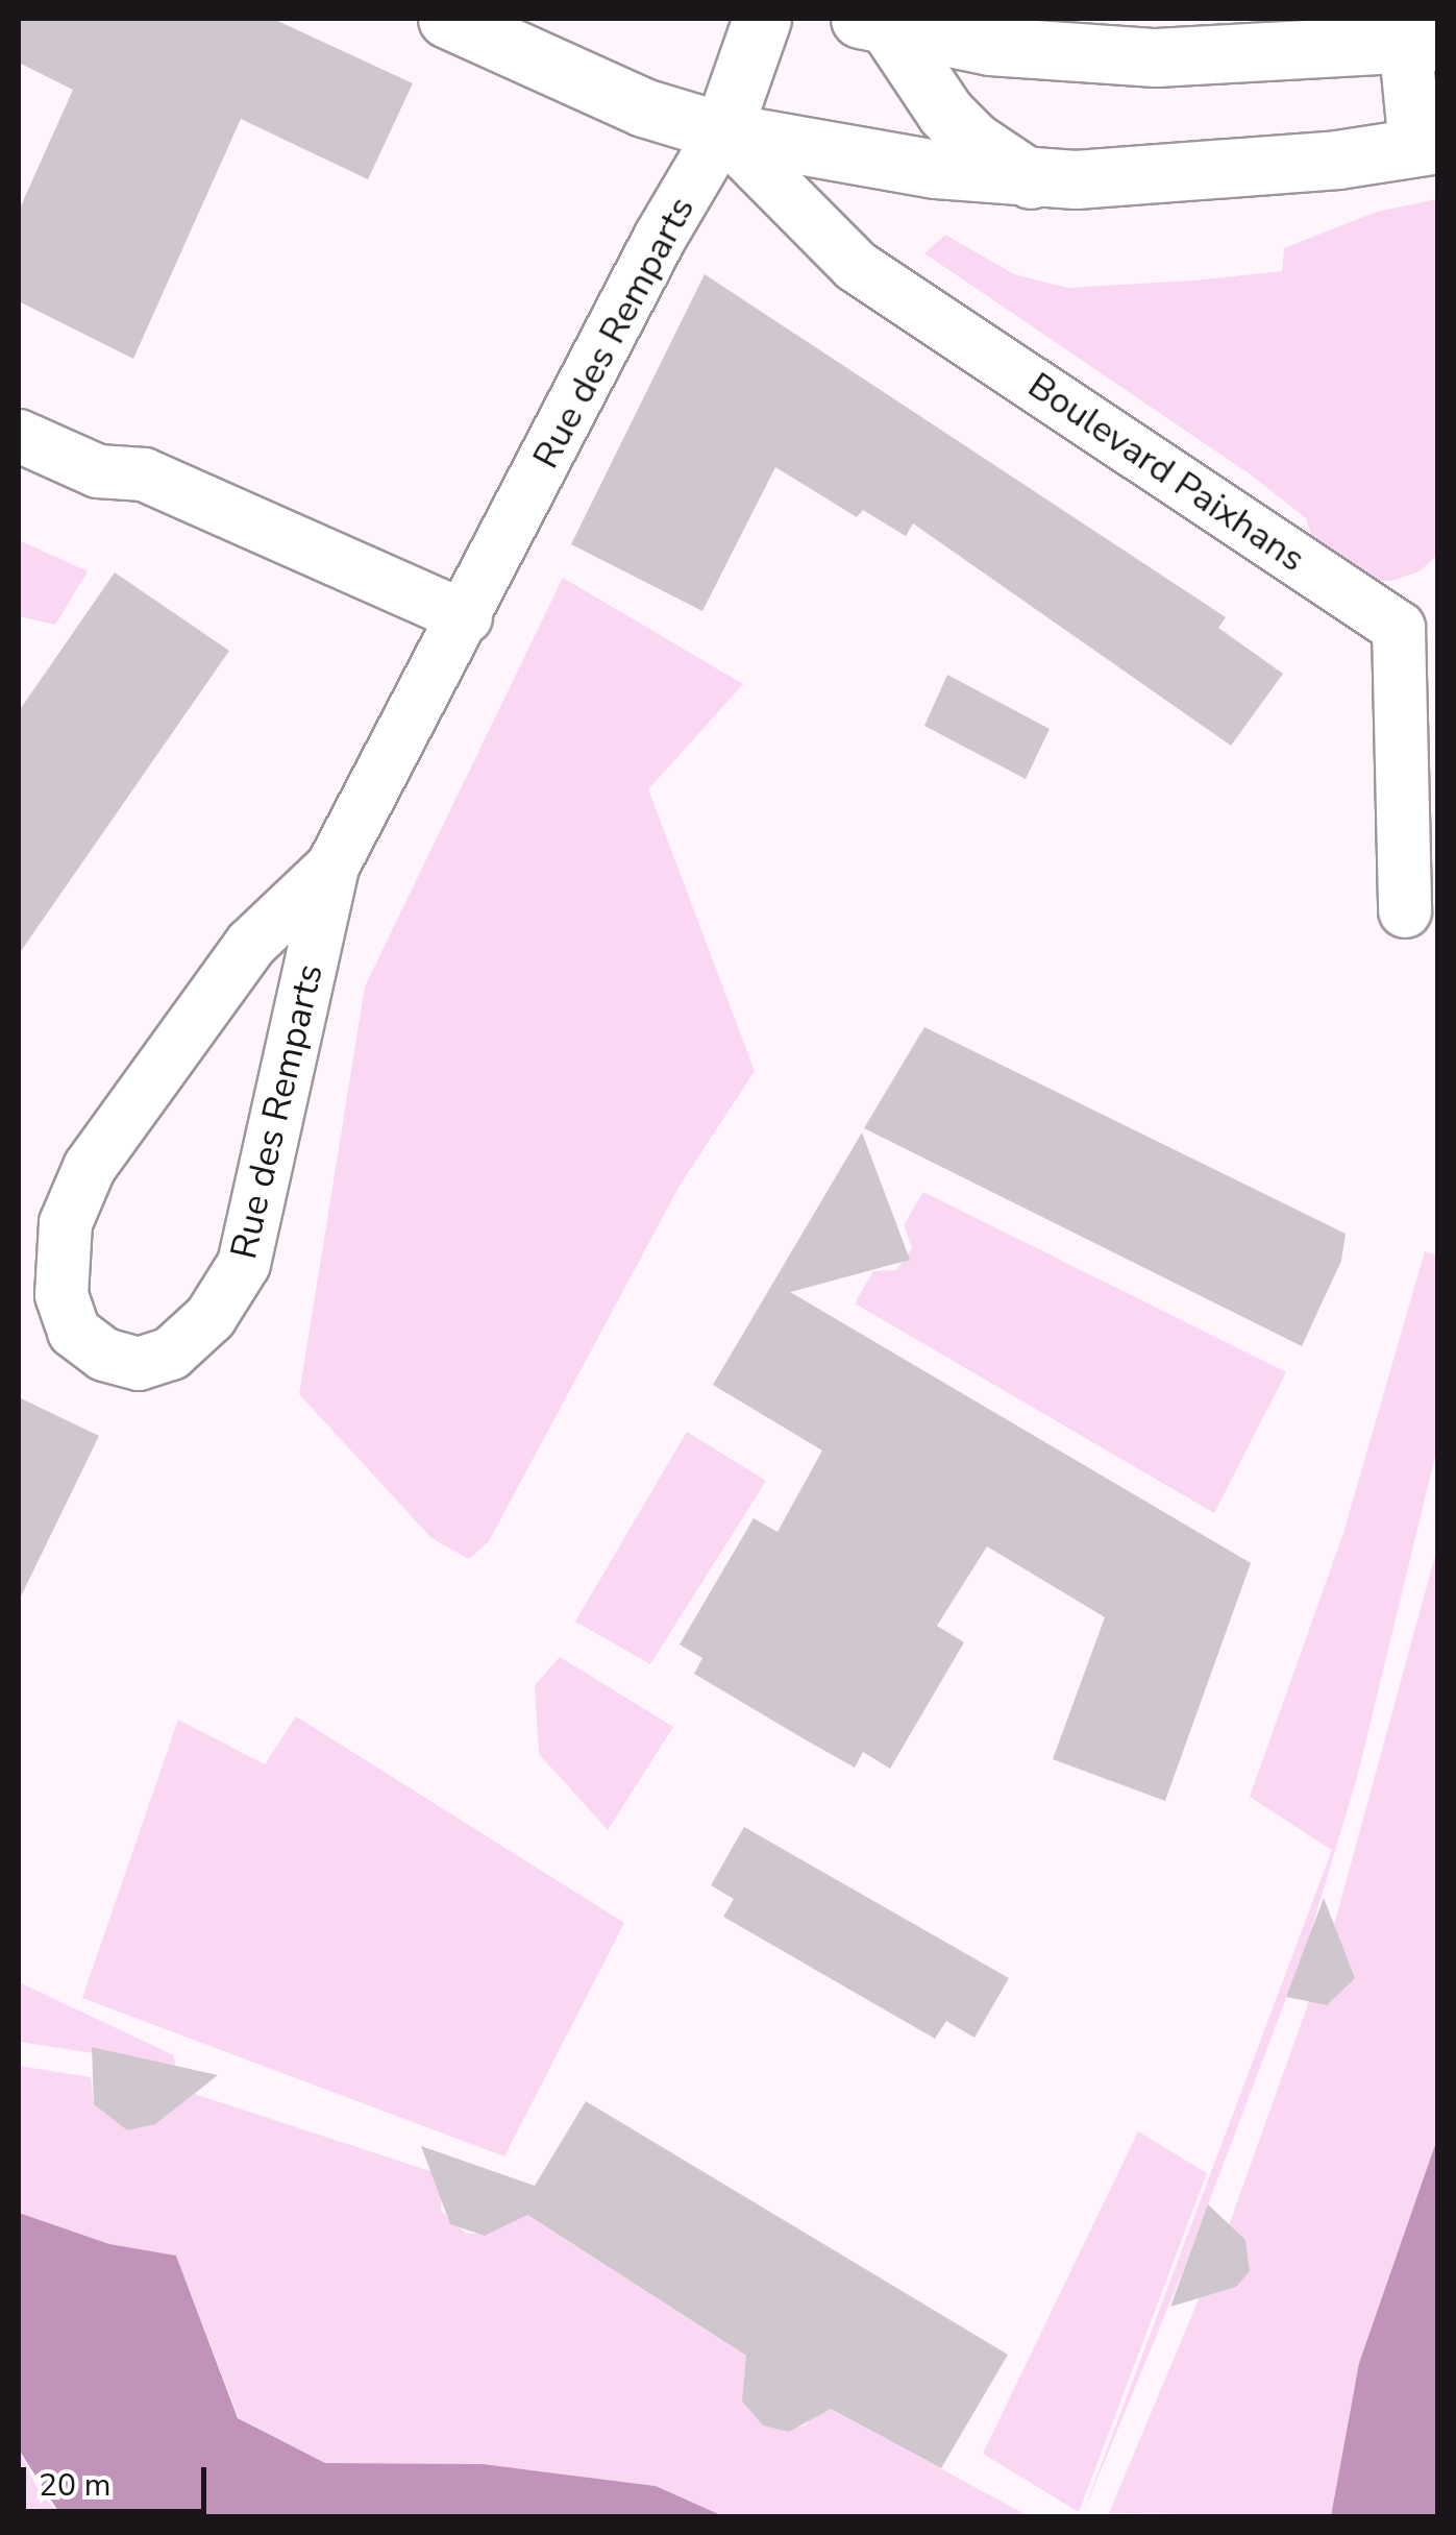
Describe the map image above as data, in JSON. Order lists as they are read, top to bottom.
{
  "streets": {
    "main road": ["Boulevard Paixhans"],
    "street": ["Rue des Remparts"]
  },
  "crossings": [
    ["Rue des Remparts", "Boulevard Paixhans"]
  ],
  "scale_bar": "20 m"
}
